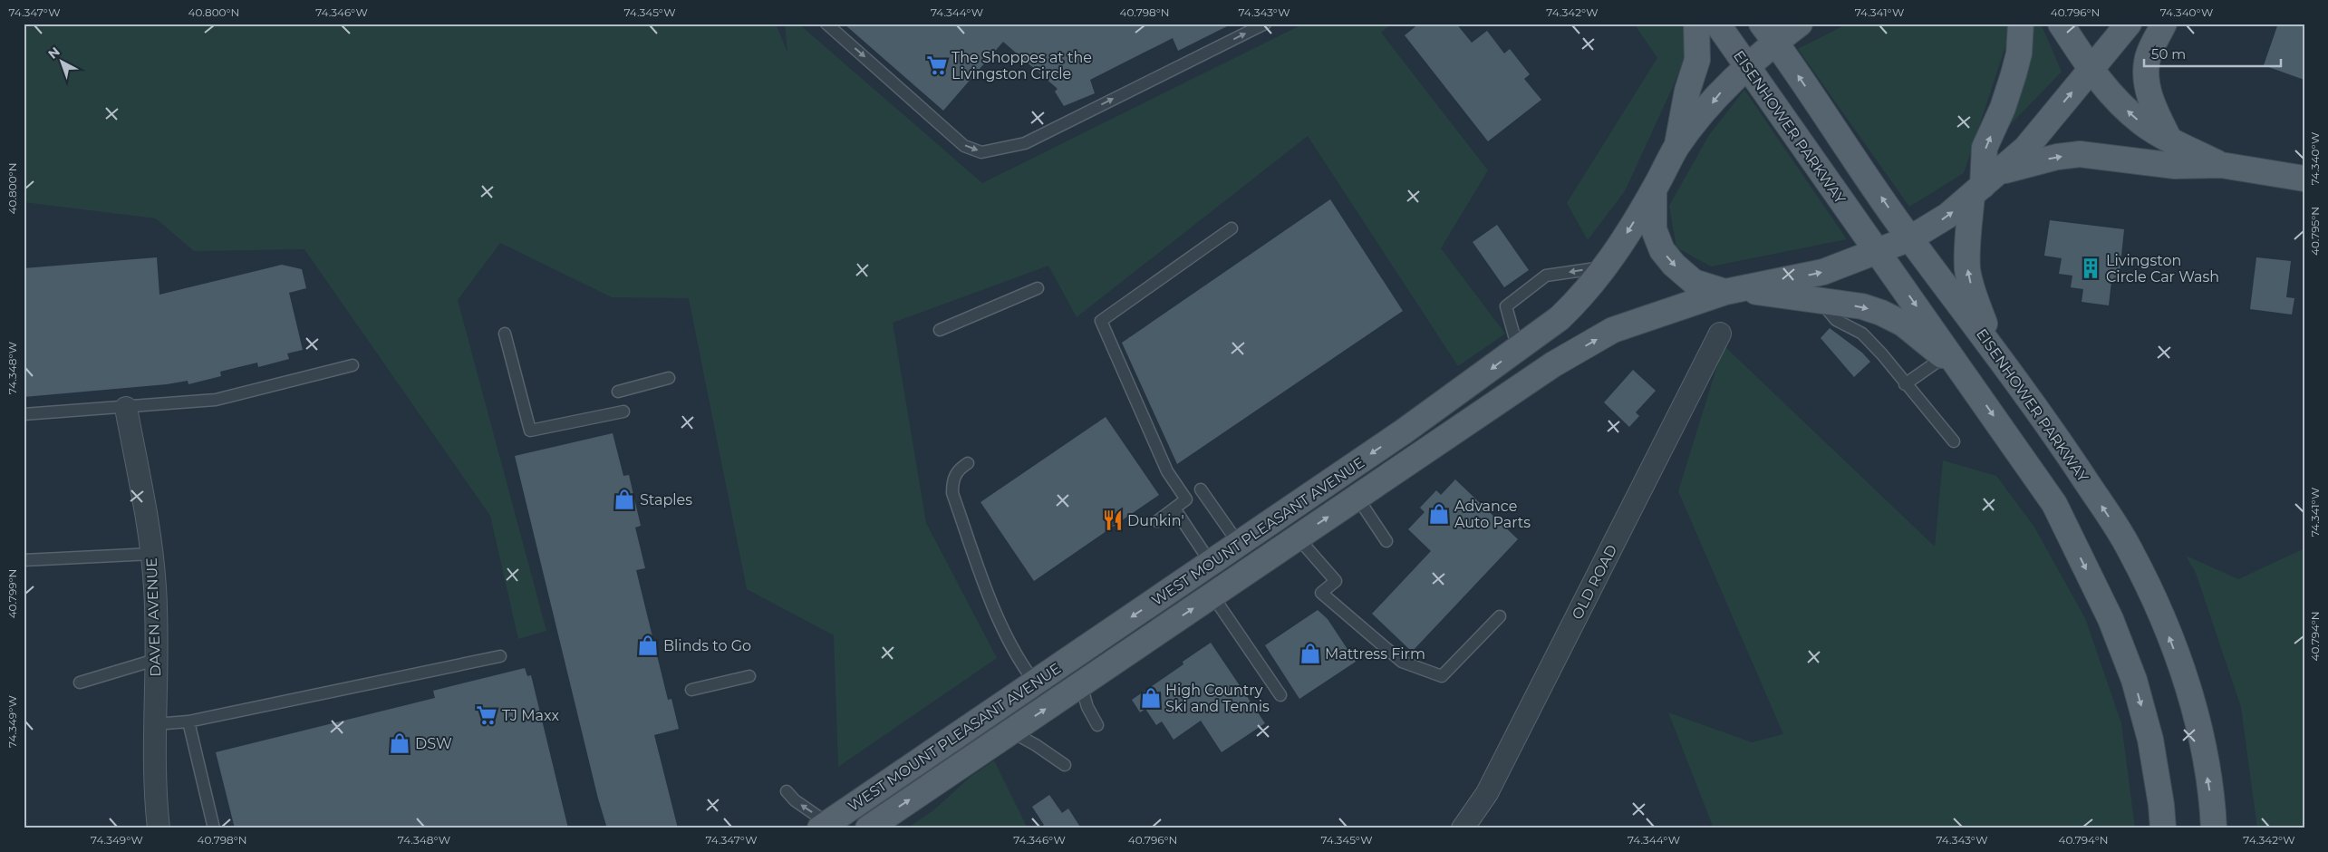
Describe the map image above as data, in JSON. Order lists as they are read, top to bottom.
{
  "streets": {
    "main road": ["EISENHOWER PARKWAY", "WEST MOUNT PLEASANT AVENUE"],
    "street": ["OLD ROAD", "DAVEN AVENUE"]
  },
  "crossings": [
    ["EISENHOWER PARKWAY", "WEST MOUNT PLEASANT AVENUE"]
  ],
  "places": {
    "supermarket": ["The Shoppes at the Livingston Circle", "TJ Maxx"],
    "building": ["Livingston Circle Car Wash"],
    "shop": [
      "Staples",
      "Advance Auto Parts",
      "Blinds to Go",
      "Mattress Firm",
      "High Country Ski and Tennis",
      "DSW"
    ],
    "restaurant": ["Dunkin'"]
  },
  "scale_bar": "50 m",
  "north": "top left",
  "coordinates": [
    "74.347°W",
    "40.800°N",
    "74.346°W",
    "74.345°W",
    "74.344°W",
    "40.798°N",
    "74.343°W",
    "74.342°W",
    "74.341°W",
    "40.796°N",
    "74.340°W",
    "40.795°N",
    "74.348°W",
    "40.799°N",
    "40.794°N",
    "74.349°W"
  ]
}
